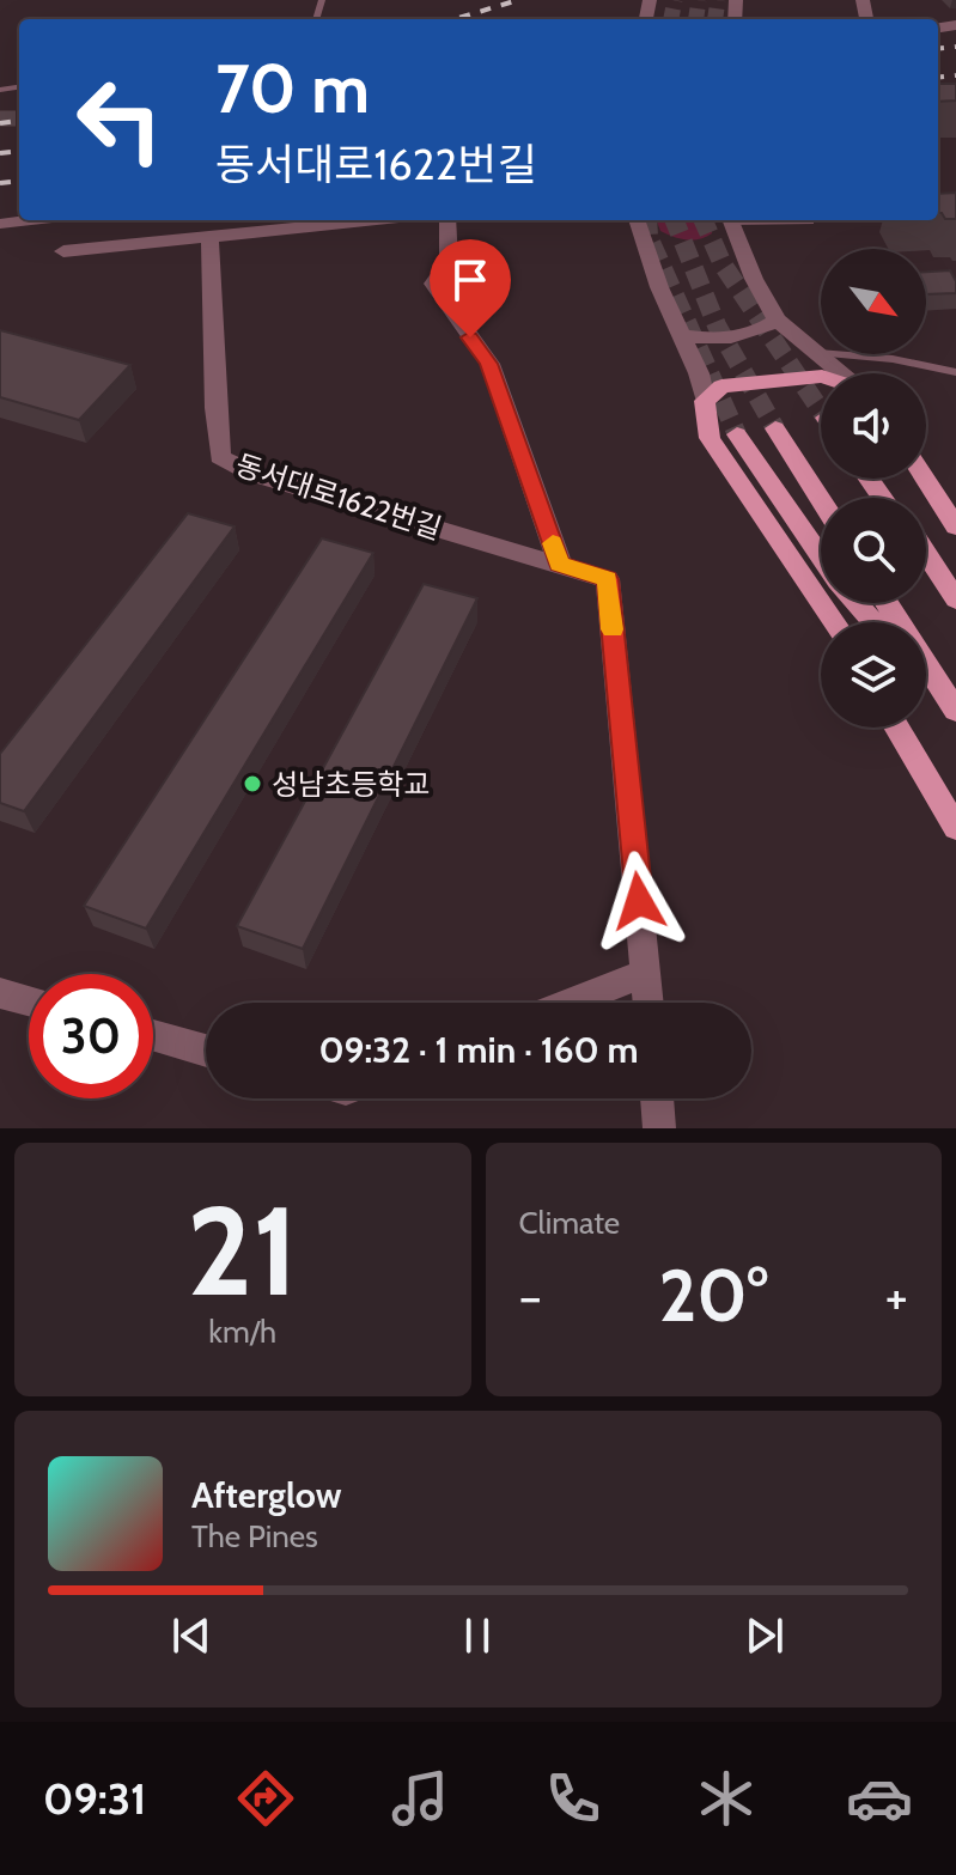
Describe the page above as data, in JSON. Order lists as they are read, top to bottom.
{
  "streets": {
    "street": ["동서대로1622번길"]
  },
  "places": ["성남초등학교"],
  "north": "bottom right",
  "page": {
    "turn": ["70 m", "동서대로1622번길"],
    "limit": "30",
    "trip": "09:32 · 1 min · 160 m",
    "tile": [
      ["21", "km/h"],
      "Climate"
    ],
    "heat": ["−", "20°", "+"],
    "song": ["Afterglow", "The Pines"],
    "tabs": "09:31"
  }
}
